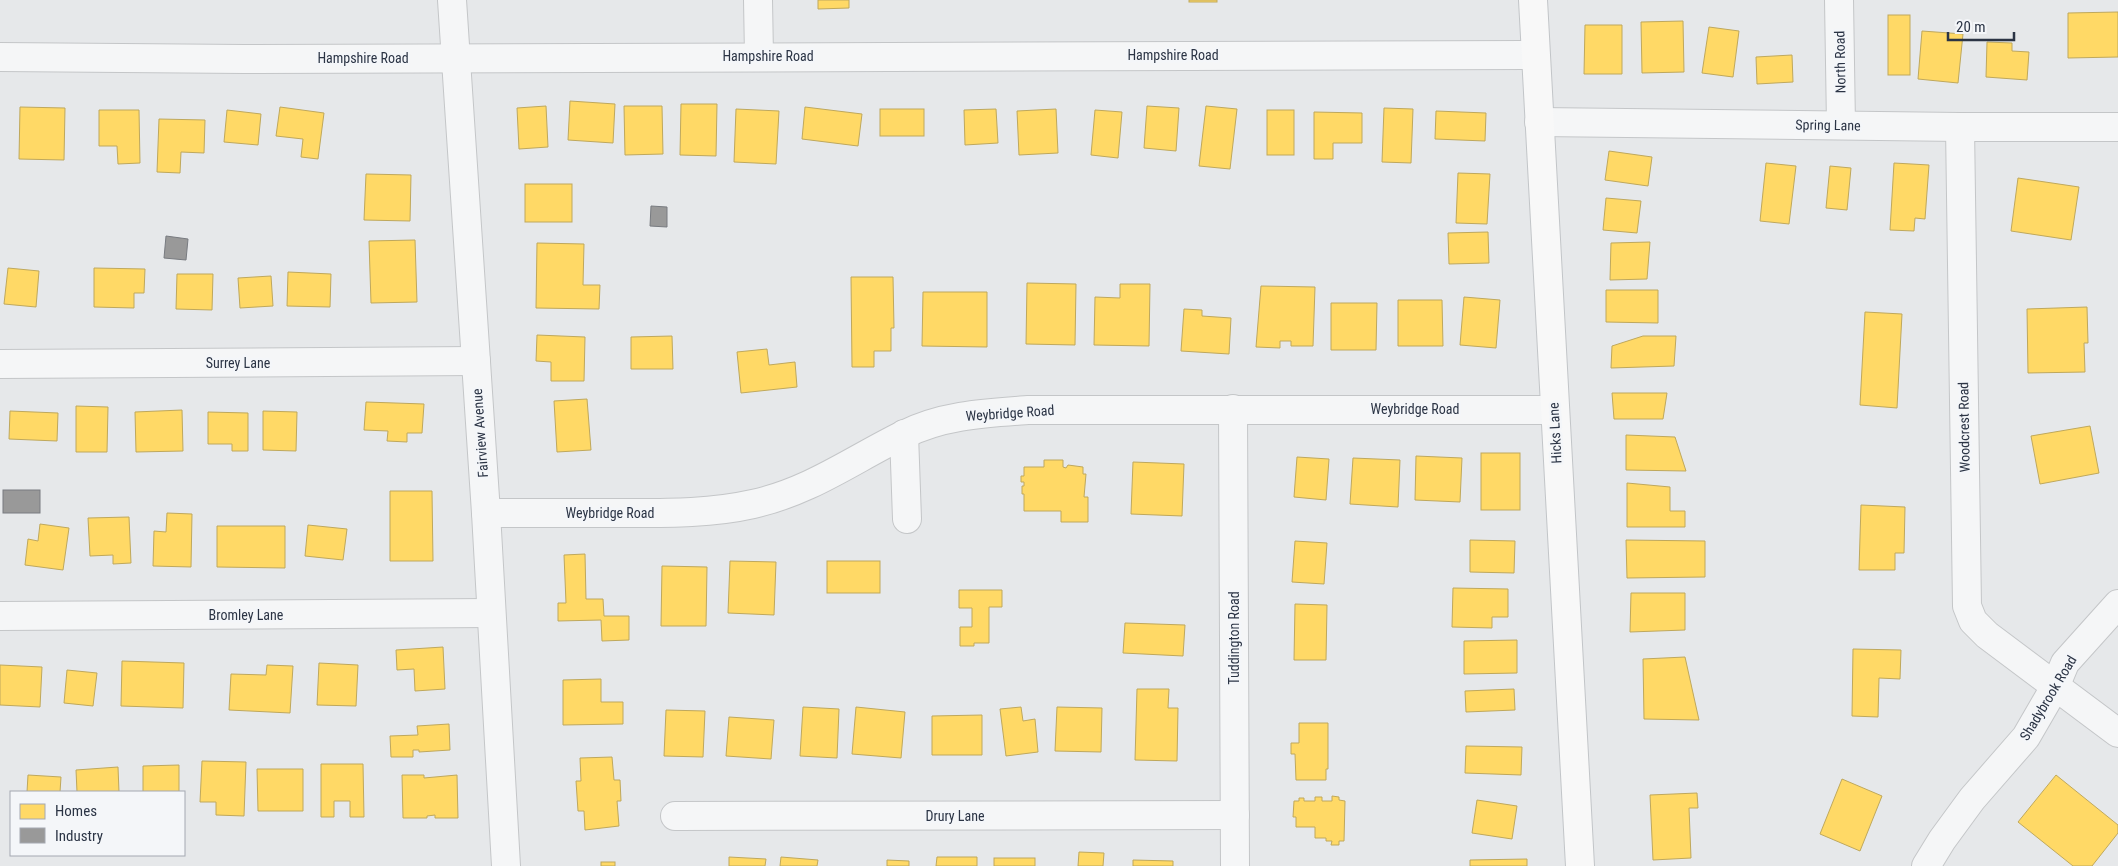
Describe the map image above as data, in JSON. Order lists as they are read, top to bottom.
{
  "streets": {
    "main road": ["Hicks Lane"],
    "street": [
      "Hampshire Road",
      "North Road",
      "Spring Lane",
      "Surrey Lane",
      "Weybridge Road",
      "Woodcrest Road",
      "Fairview Avenue",
      "Bromley Lane",
      "Tuddington Road",
      "Shadybrook Road",
      "Drury Lane"
    ]
  },
  "crossings": [
    ["Hampshire Road", "Fairview Avenue"],
    ["Hampshire Road", "Hicks Lane"],
    ["North Road", "Spring Lane"],
    ["Spring Lane", "Woodcrest Road"],
    ["Spring Lane", "Hicks Lane"],
    ["Surrey Lane", "Fairview Avenue"],
    ["Weybridge Road", "Fairview Avenue"],
    ["Weybridge Road", "Hicks Lane"],
    ["Weybridge Road", "Tuddington Road"],
    ["Woodcrest Road", "Shadybrook Road"],
    ["Fairview Avenue", "Bromley Lane"],
    ["Tuddington Road", "Drury Lane"]
  ],
  "legend": ["Homes", "Industry"],
  "scale_bar": "20 m"
}
